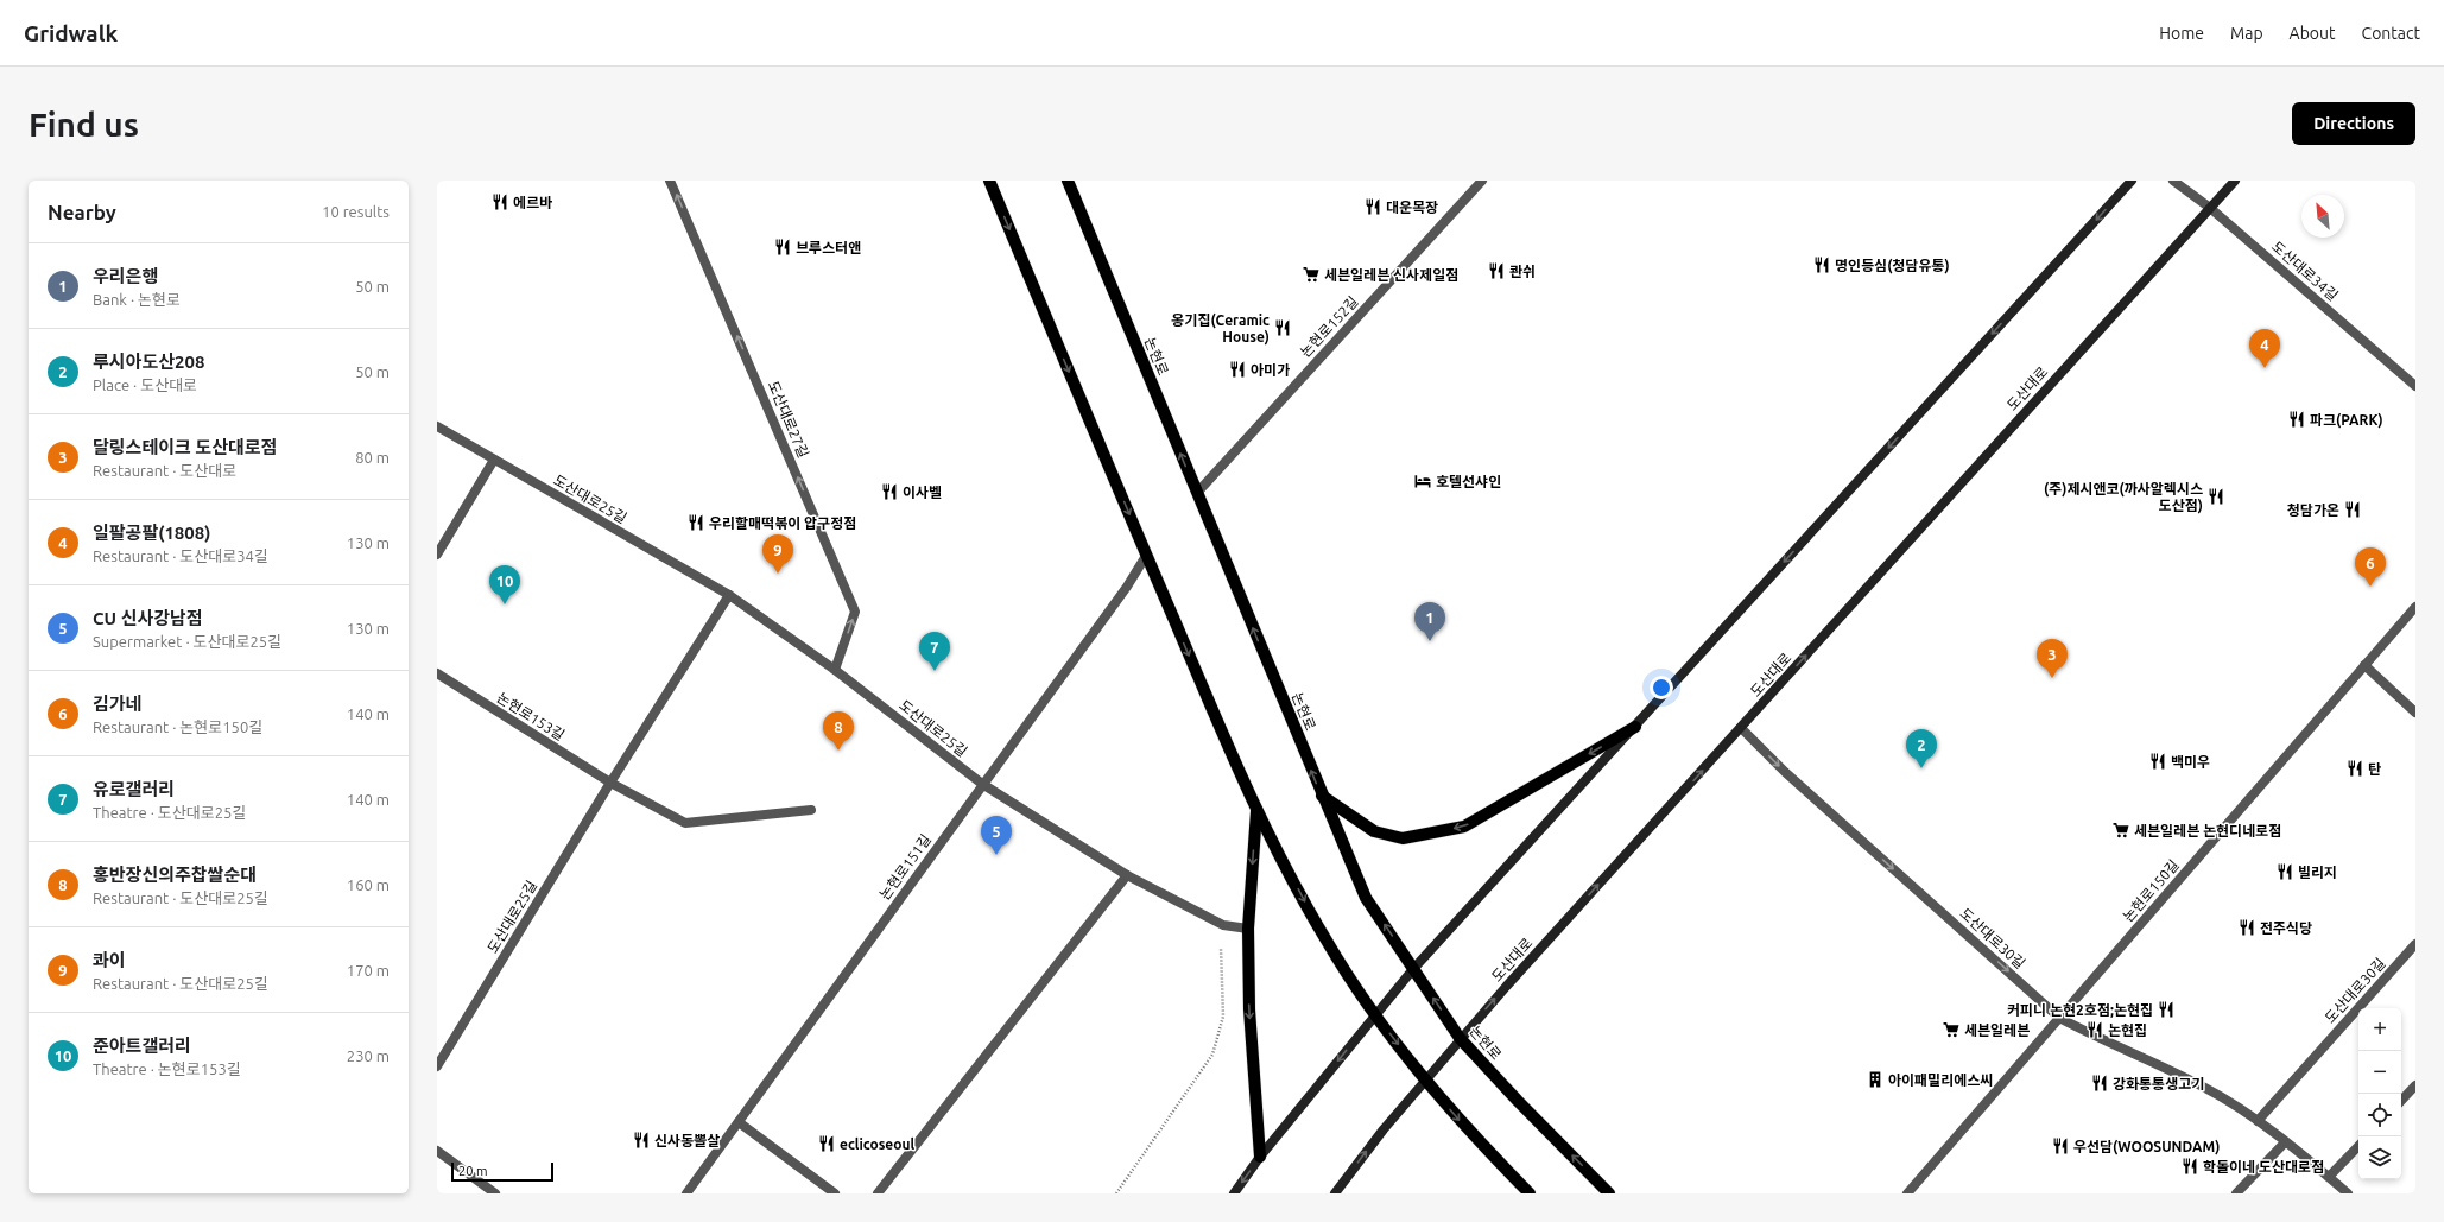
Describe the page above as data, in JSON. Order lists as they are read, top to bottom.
{
  "streets": {
    "main road": ["논현로", "도산대로"],
    "street": [
      "도산대로34길",
      "논현로152길",
      "도산대로27길",
      "도산대로25길",
      "논현로153길",
      "논현로151길",
      "논현로150길",
      "도산대로30길"
    ]
  },
  "crossings": [
    ["도산대로34길", "도산대로"],
    ["논현로152길", "논현로"],
    ["논현로", "도산대로"],
    ["도산대로", "도산대로30길"],
    ["도산대로27길", "도산대로25길"],
    ["도산대로25길", "논현로153길"],
    ["도산대로25길", "논현로151길"],
    ["논현로150길", "도산대로30길"]
  ],
  "one_way": ["도산대로27길", "도산대로30길"],
  "places": {
    "restaurant": [
      "에르바",
      "대운목장",
      "브루스터앤",
      "명인등심(청담유통)",
      "콴쉬",
      "옹기집(Ceramic House)",
      "아미가",
      "파크(PARK)",
      "이사벨",
      "(주)제시앤코(까사알렉시스 도산점)",
      "청담가온",
      "우리할매떡볶이 압구정점",
      "백미우",
      "탄",
      "빌리지",
      "전주식당",
      "커피니 논현2호점;논현집",
      "논현집",
      "강화통통생고기",
      "신사동뽈살",
      "eclicoseoul",
      "우선담(WOOSUNDAM)",
      "학돌이네 도산대로점"
    ],
    "supermarket": ["세븐일레븐 신사제일점", "세븐일레븐 논현디네로점", "세븐일레븐"],
    "hotel": ["호텔선샤인"],
    "building": ["아이패밀리에스씨"]
  },
  "scale_bar": "20 m",
  "north": "top left",
  "page": {
    "header": "Gridwalk",
    "nav": [
      "Home",
      "Map",
      "About",
      "Contact"
    ],
    "buttons": "Directions",
    "title": "Find us",
    "heading": ["Nearby", "10 results"],
    "list": [
      {
        "mark": "1",
        "name": "우리은행",
        "note": "Bank · 논현로",
        "value": "50 m"
      },
      {
        "mark": "2",
        "name": "루시아도산208",
        "note": "Place · 도산대로",
        "value": "50 m"
      },
      {
        "mark": "3",
        "name": "달링스테이크 도산대로점",
        "note": "Restaurant · 도산대로",
        "value": "80 m"
      },
      {
        "mark": "4",
        "name": "일팔공팔(1808)",
        "note": "Restaurant · 도산대로34길",
        "value": "130 m"
      },
      {
        "mark": "5",
        "name": "CU 신사강남점",
        "note": "Supermarket · 도산대로25길",
        "value": "130 m"
      },
      {
        "mark": "6",
        "name": "김가네",
        "note": "Restaurant · 논현로150길",
        "value": "140 m"
      },
      {
        "mark": "7",
        "name": "유로갤러리",
        "note": "Theatre · 도산대로25길",
        "value": "140 m"
      },
      {
        "mark": "8",
        "name": "홍반장신의주찹쌀순대",
        "note": "Restaurant · 도산대로25길",
        "value": "160 m"
      },
      {
        "mark": "9",
        "name": "콰이",
        "note": "Restaurant · 도산대로25길",
        "value": "170 m"
      },
      {
        "mark": "10",
        "name": "준아트갤러리",
        "note": "Theatre · 논현로153길",
        "value": "230 m"
      }
    ],
    "pins": [
      "4",
      "9",
      "6",
      "10",
      "1",
      "7",
      "3",
      "8",
      "2",
      "5"
    ],
    "map_buttons": ["+", "−"],
    "scale": "20 m"
  }
}
